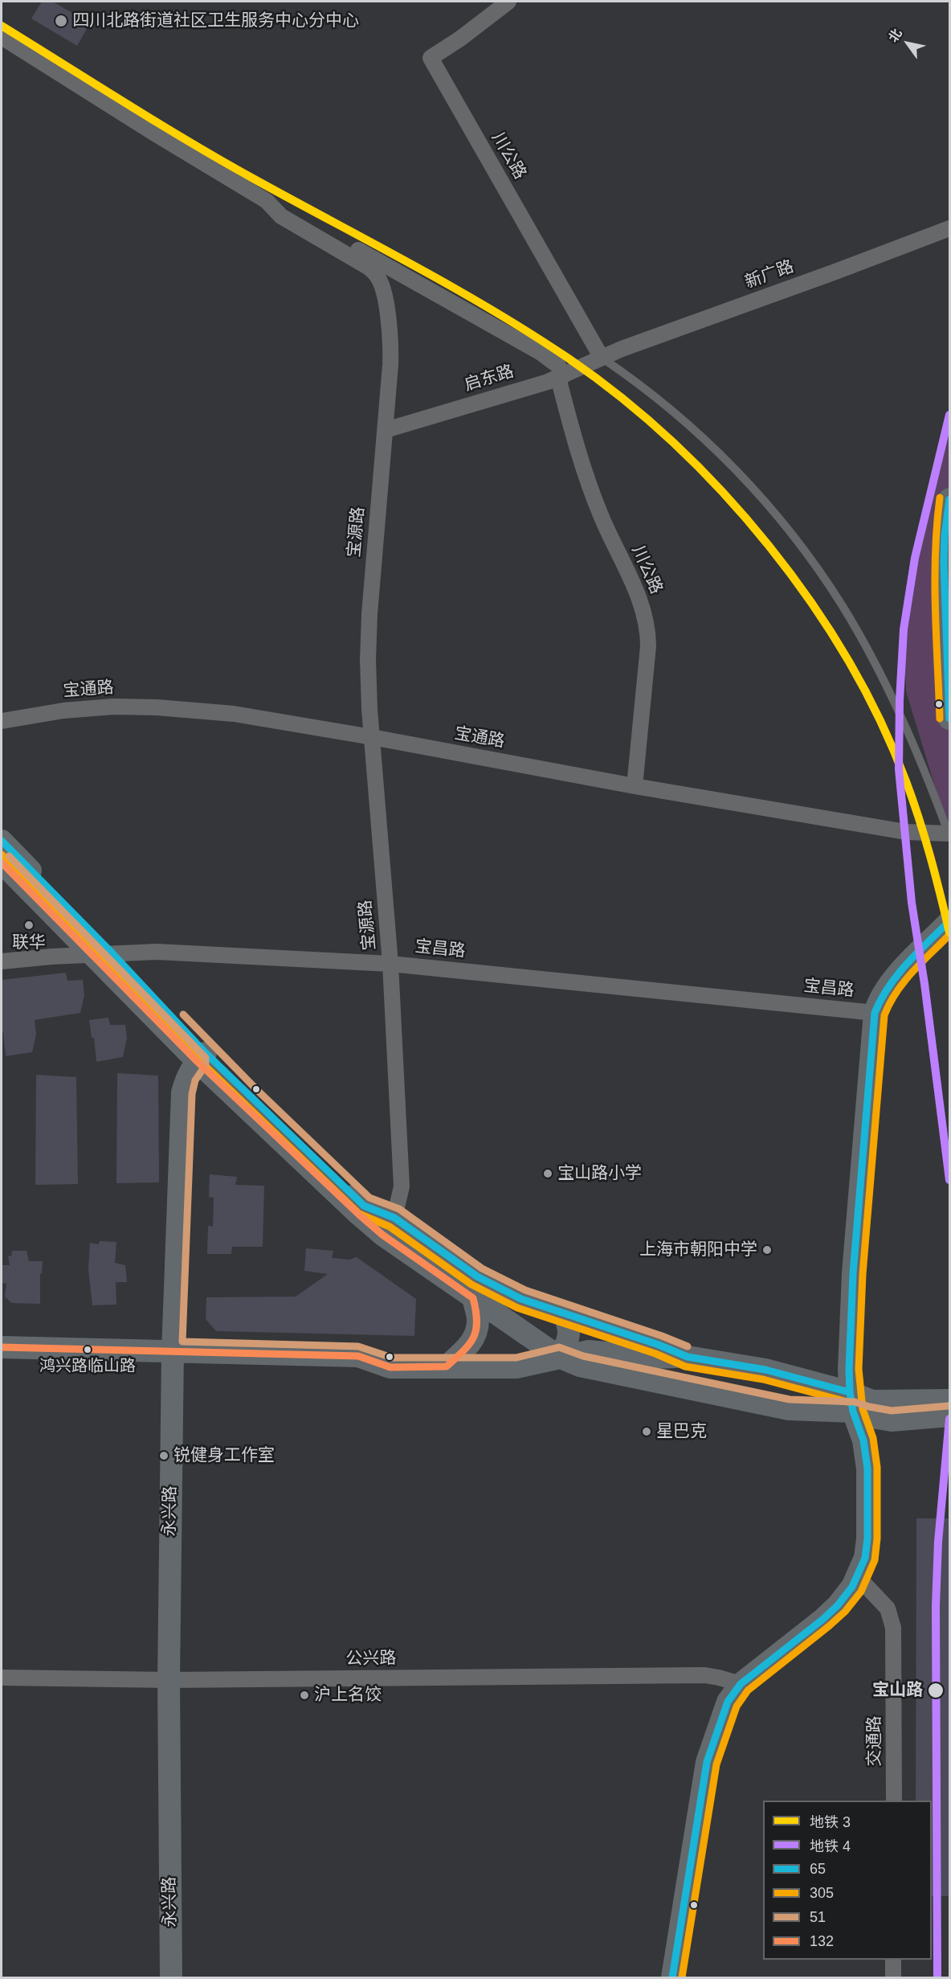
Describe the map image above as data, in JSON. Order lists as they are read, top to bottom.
{
  "streets": {
    "street": [
      "川公路",
      "新广路",
      "启东路",
      "宝源路",
      "宝通路",
      "宝昌路",
      "永兴路",
      "公兴路",
      "交通路"
    ]
  },
  "crossings": [
    ["川公路", "新广路"],
    ["川公路", "启东路"],
    ["川公路", "宝通路"],
    ["新广路", "启东路"],
    ["启东路", "宝源路"],
    ["宝源路", "宝通路"],
    ["宝源路", "宝昌路"],
    ["永兴路", "公兴路"]
  ],
  "places": [
    "四川北路街道社区卫生服务中心分中心",
    "联华",
    "宝山路小学",
    "上海市朝阳中学",
    "鸿兴路临山路",
    "星巴克",
    "锐健身工作室",
    "宝山路",
    "沪上名饺"
  ],
  "lines": [
    "metro line 3",
    "metro line 4",
    "transit line 305",
    "transit line 65",
    "transit line 51",
    "transit line 132"
  ],
  "legend": [
    "地铁 3",
    "地铁 4",
    "65",
    "305",
    "51",
    "132"
  ],
  "north": "top left"
}
